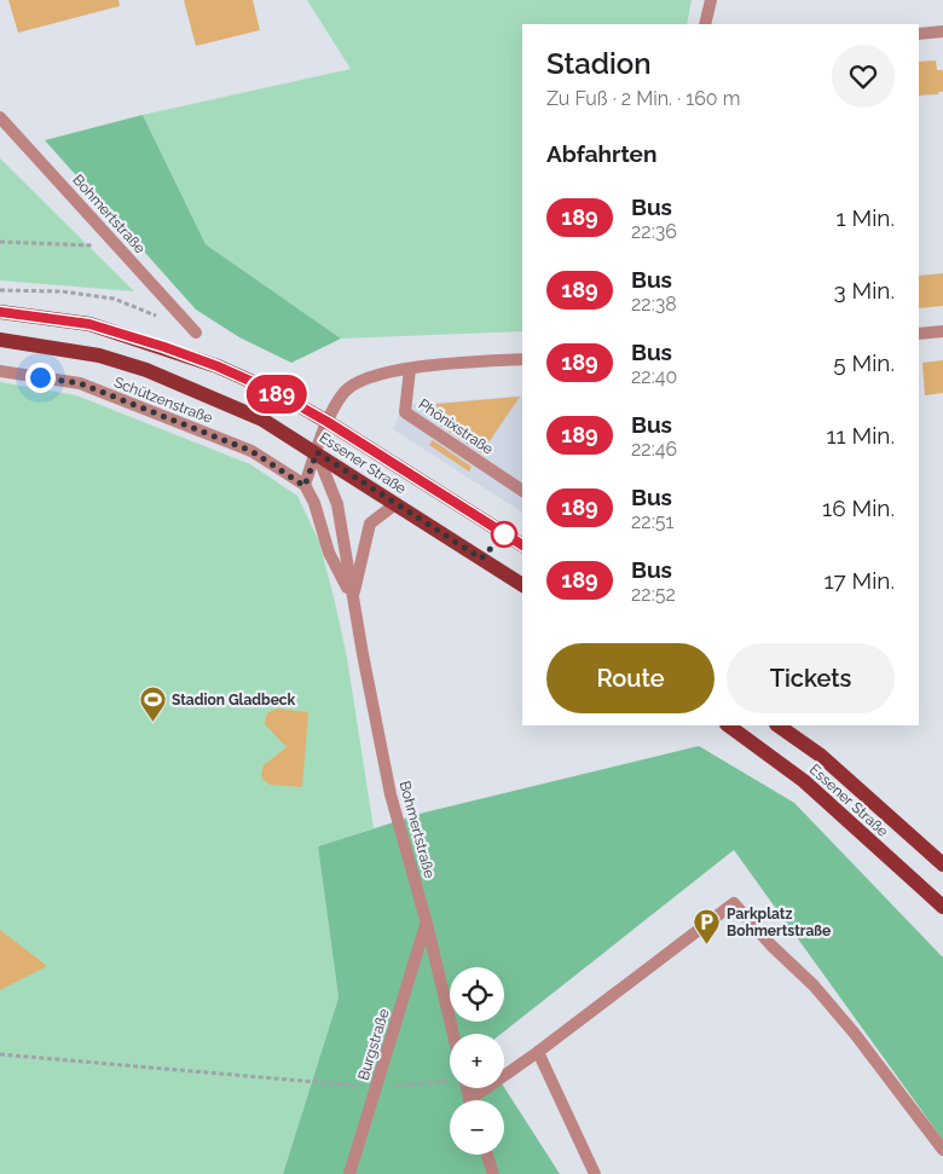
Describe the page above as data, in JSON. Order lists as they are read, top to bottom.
{
  "streets": {
    "main road": ["Essener Straße"],
    "street": [
      "Bohmertstraße",
      "Schützenstraße",
      "Phönixstraße",
      "Burgstraße"
    ]
  },
  "crossings": [
    ["Bohmertstraße", "Schützenstraße"],
    ["Bohmertstraße", "Essener Straße"],
    ["Bohmertstraße", "Burgstraße"]
  ],
  "places": {
    "sports": ["Stadion Gladbeck"],
    "parking": ["Parkplatz Bohmertstraße"]
  },
  "lines": ["bus line 189"],
  "page": {
    "on_map": "189",
    "heading": [
      ["Stadion", "Zu Fuß · 2 Min. · 160 m"],
      "Abfahrten"
    ],
    "list": [
      {
        "mark": "189",
        "name": "Bus",
        "note": "22:36",
        "value": "1 Min."
      },
      {
        "mark": "189",
        "name": "Bus",
        "note": "22:38",
        "value": "3 Min."
      },
      {
        "mark": "189",
        "name": "Bus",
        "note": "22:40",
        "value": "5 Min."
      },
      {
        "mark": "189",
        "name": "Bus",
        "note": "22:46",
        "value": "11 Min."
      },
      {
        "mark": "189",
        "name": "Bus",
        "note": "22:51",
        "value": "16 Min."
      },
      {
        "mark": "189",
        "name": "Bus",
        "note": "22:52",
        "value": "17 Min."
      }
    ],
    "buttons": ["Route", "Tickets"],
    "map_buttons": ["+", "−"]
  }
}
